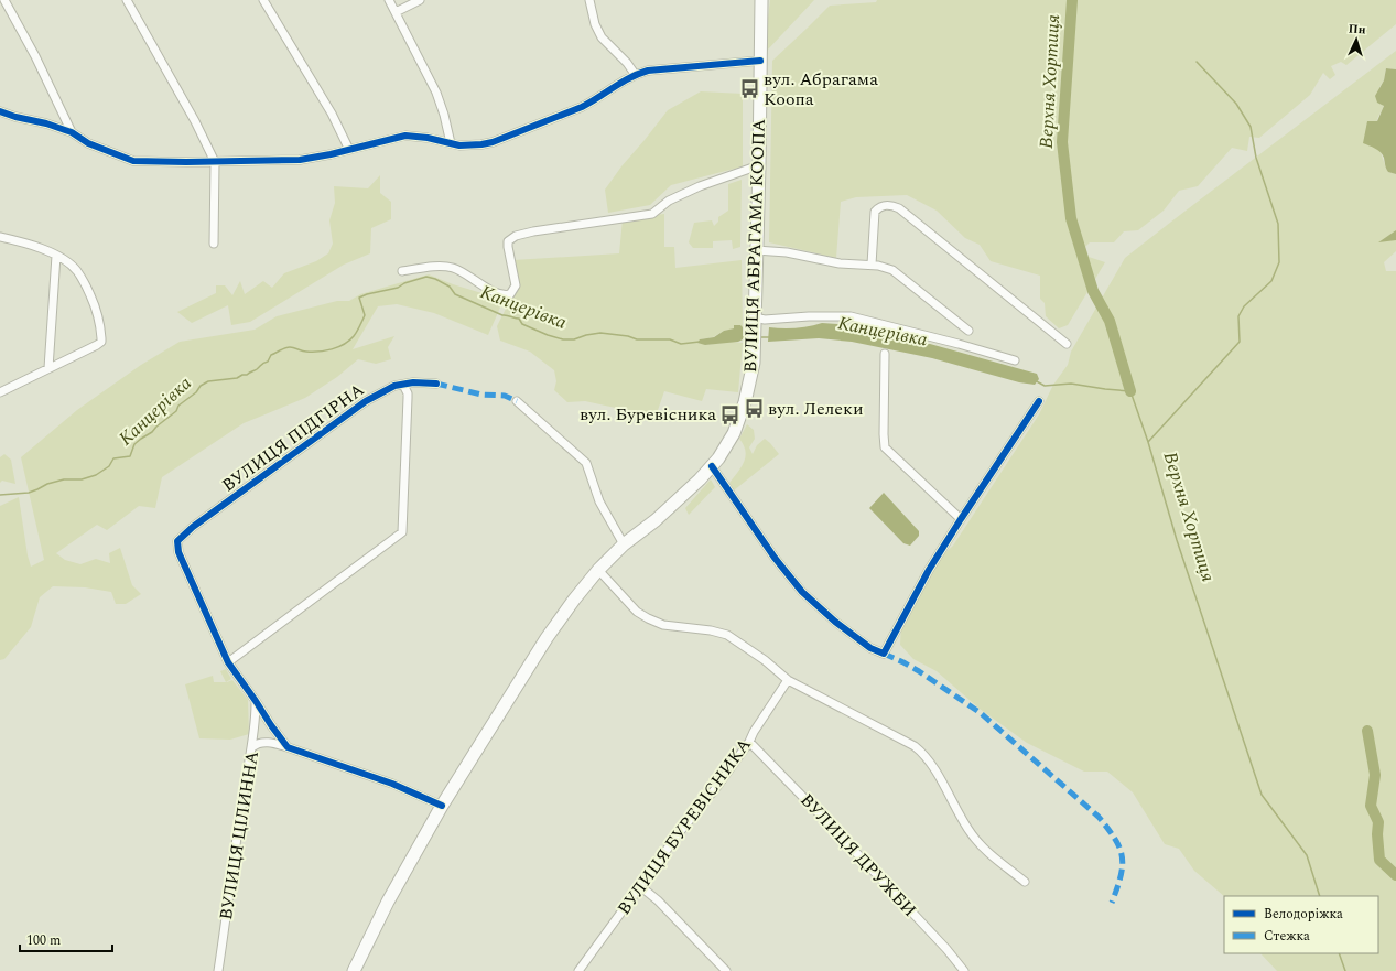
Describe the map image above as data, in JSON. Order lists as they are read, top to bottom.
{
  "streets": {
    "main road": ["ВУЛИЦЯ АБРАГАМА КООПА"],
    "street": [
      "ВУЛИЦЯ ПІДГІРНА",
      "ВУЛИЦЯ БУРЕВІСНИКА",
      "ВУЛИЦЯ ЦІЛИННА",
      "ВУЛИЦЯ ДРУЖБИ"
    ]
  },
  "crossings": [
    ["ВУЛИЦЯ БУРЕВІСНИКА", "ВУЛИЦЯ ДРУЖБИ"]
  ],
  "water": ["Верхня Хортиця", "Канцерівка"],
  "places": {
    "bus stop": ["вул. Абрагама Коопа", "вул. Лелеки", "вул. Буревісника"]
  },
  "legend": ["Велодоріжка", "Стежка"],
  "scale_bar": "100 m",
  "north": "top"
}
